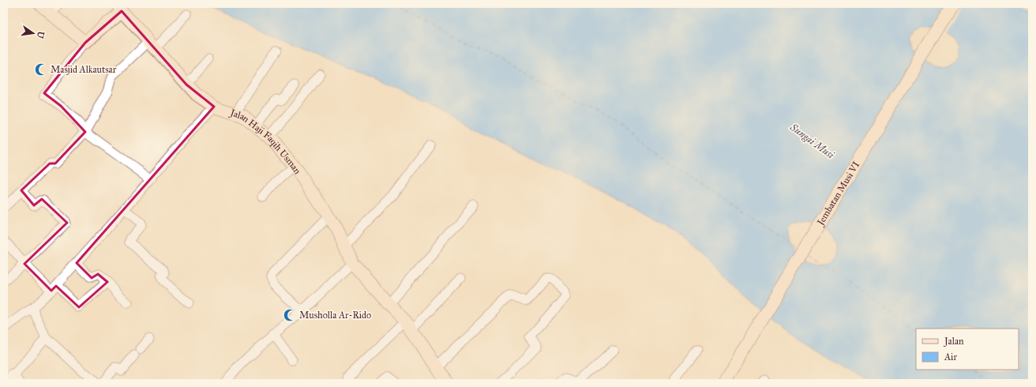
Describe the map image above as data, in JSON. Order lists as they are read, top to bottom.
{
  "streets": {
    "street": ["Jalan Haji Faqih Usman", "Jembatan Musi VI"]
  },
  "water": ["Sungai Musi"],
  "places": {
    "mosque": ["Masjid Alkautsar", "Musholla Ar-Rido"]
  },
  "legend": ["Jalan", "Air"],
  "north": "right"
}
